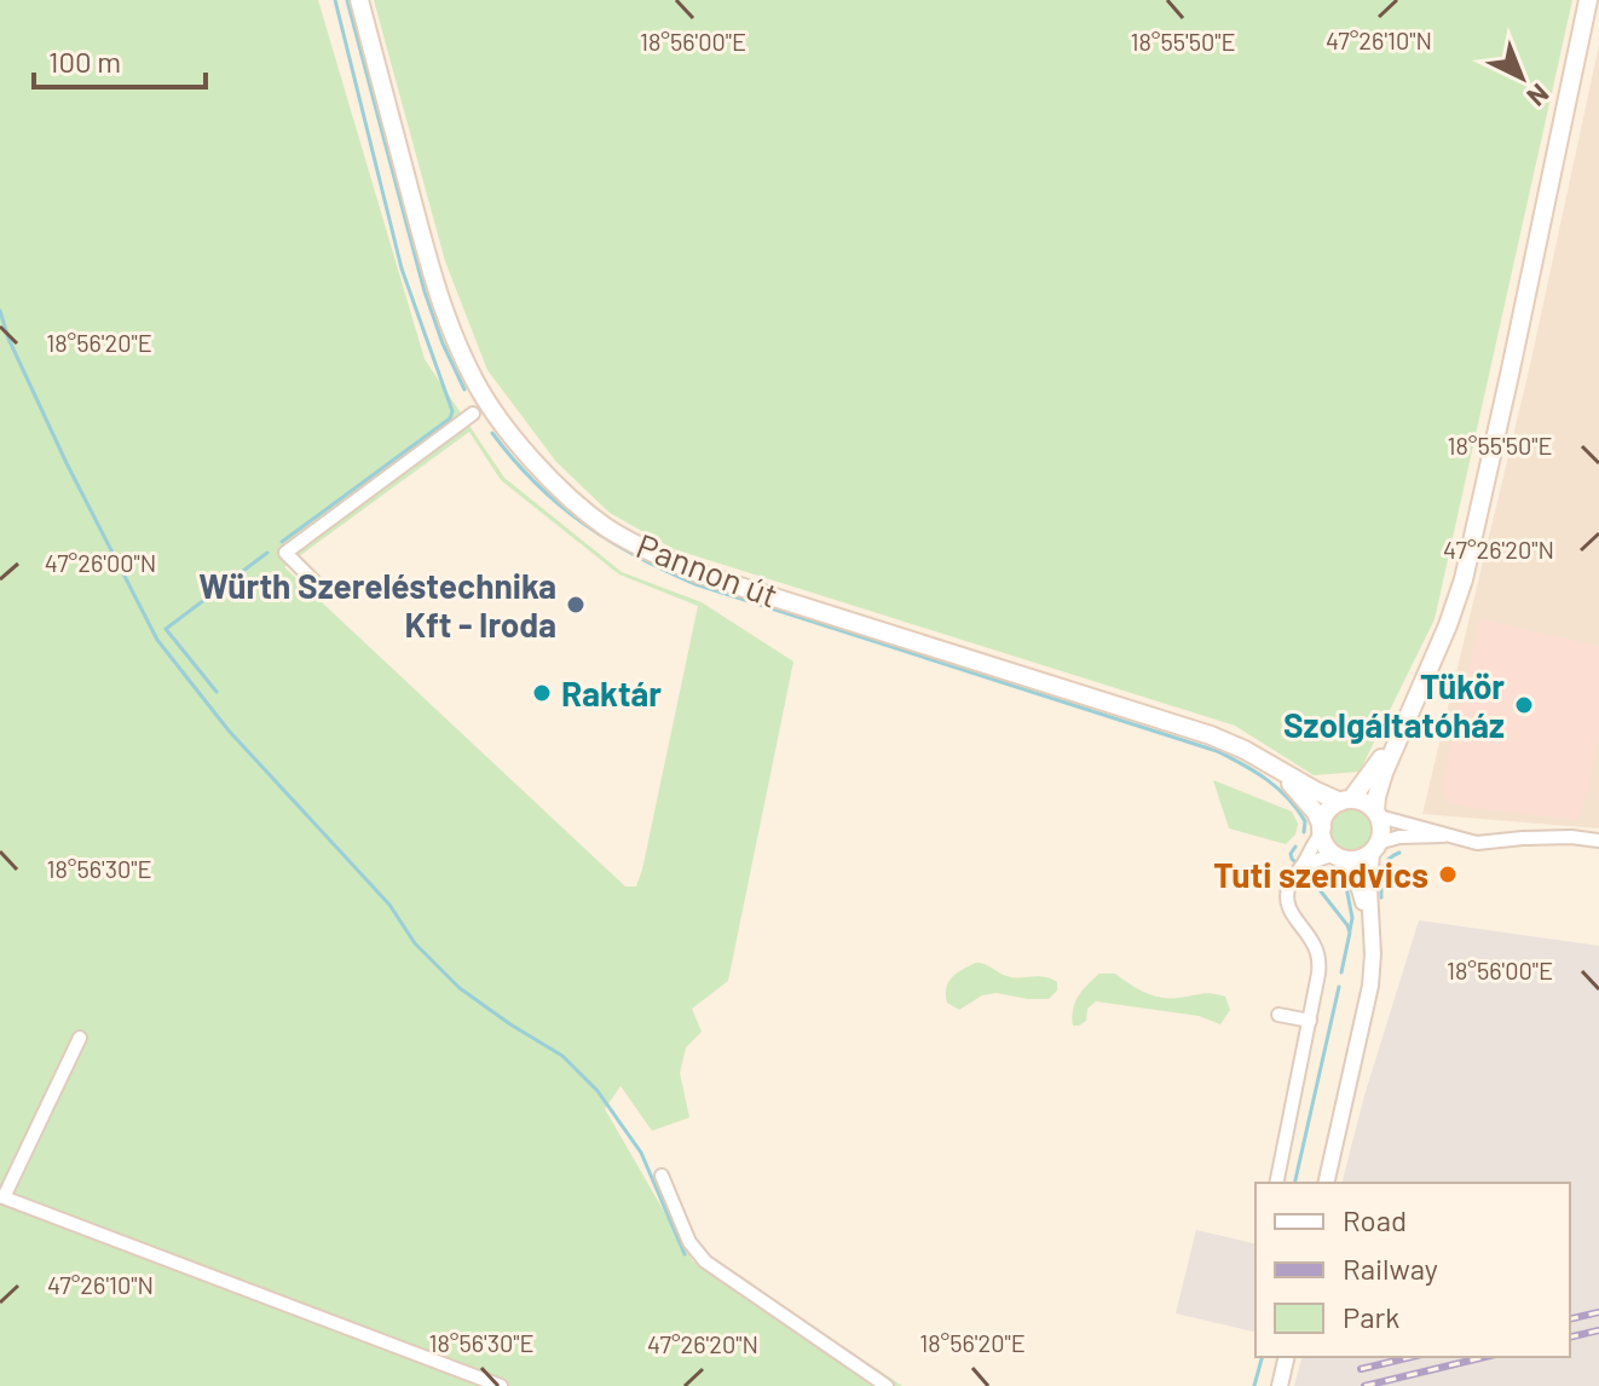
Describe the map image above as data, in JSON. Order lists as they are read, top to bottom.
{
  "streets": {
    "main road": ["Pannon út"]
  },
  "places": [
    "Würth Szereléstechnika Kft - Iroda",
    "Raktár",
    "Tükör Szolgáltatóház",
    "Tuti szendvics"
  ],
  "legend": ["Road", "Railway", "Park"],
  "scale_bar": "100 m",
  "north": "bottom right",
  "coordinates": [
    "47°26'10\"N",
    "18°56'00\"E",
    "18°55'50\"E",
    "18°56'20\"E",
    "47°26'20\"N",
    "47°26'00\"N",
    "18°56'30\"E"
  ]
}
